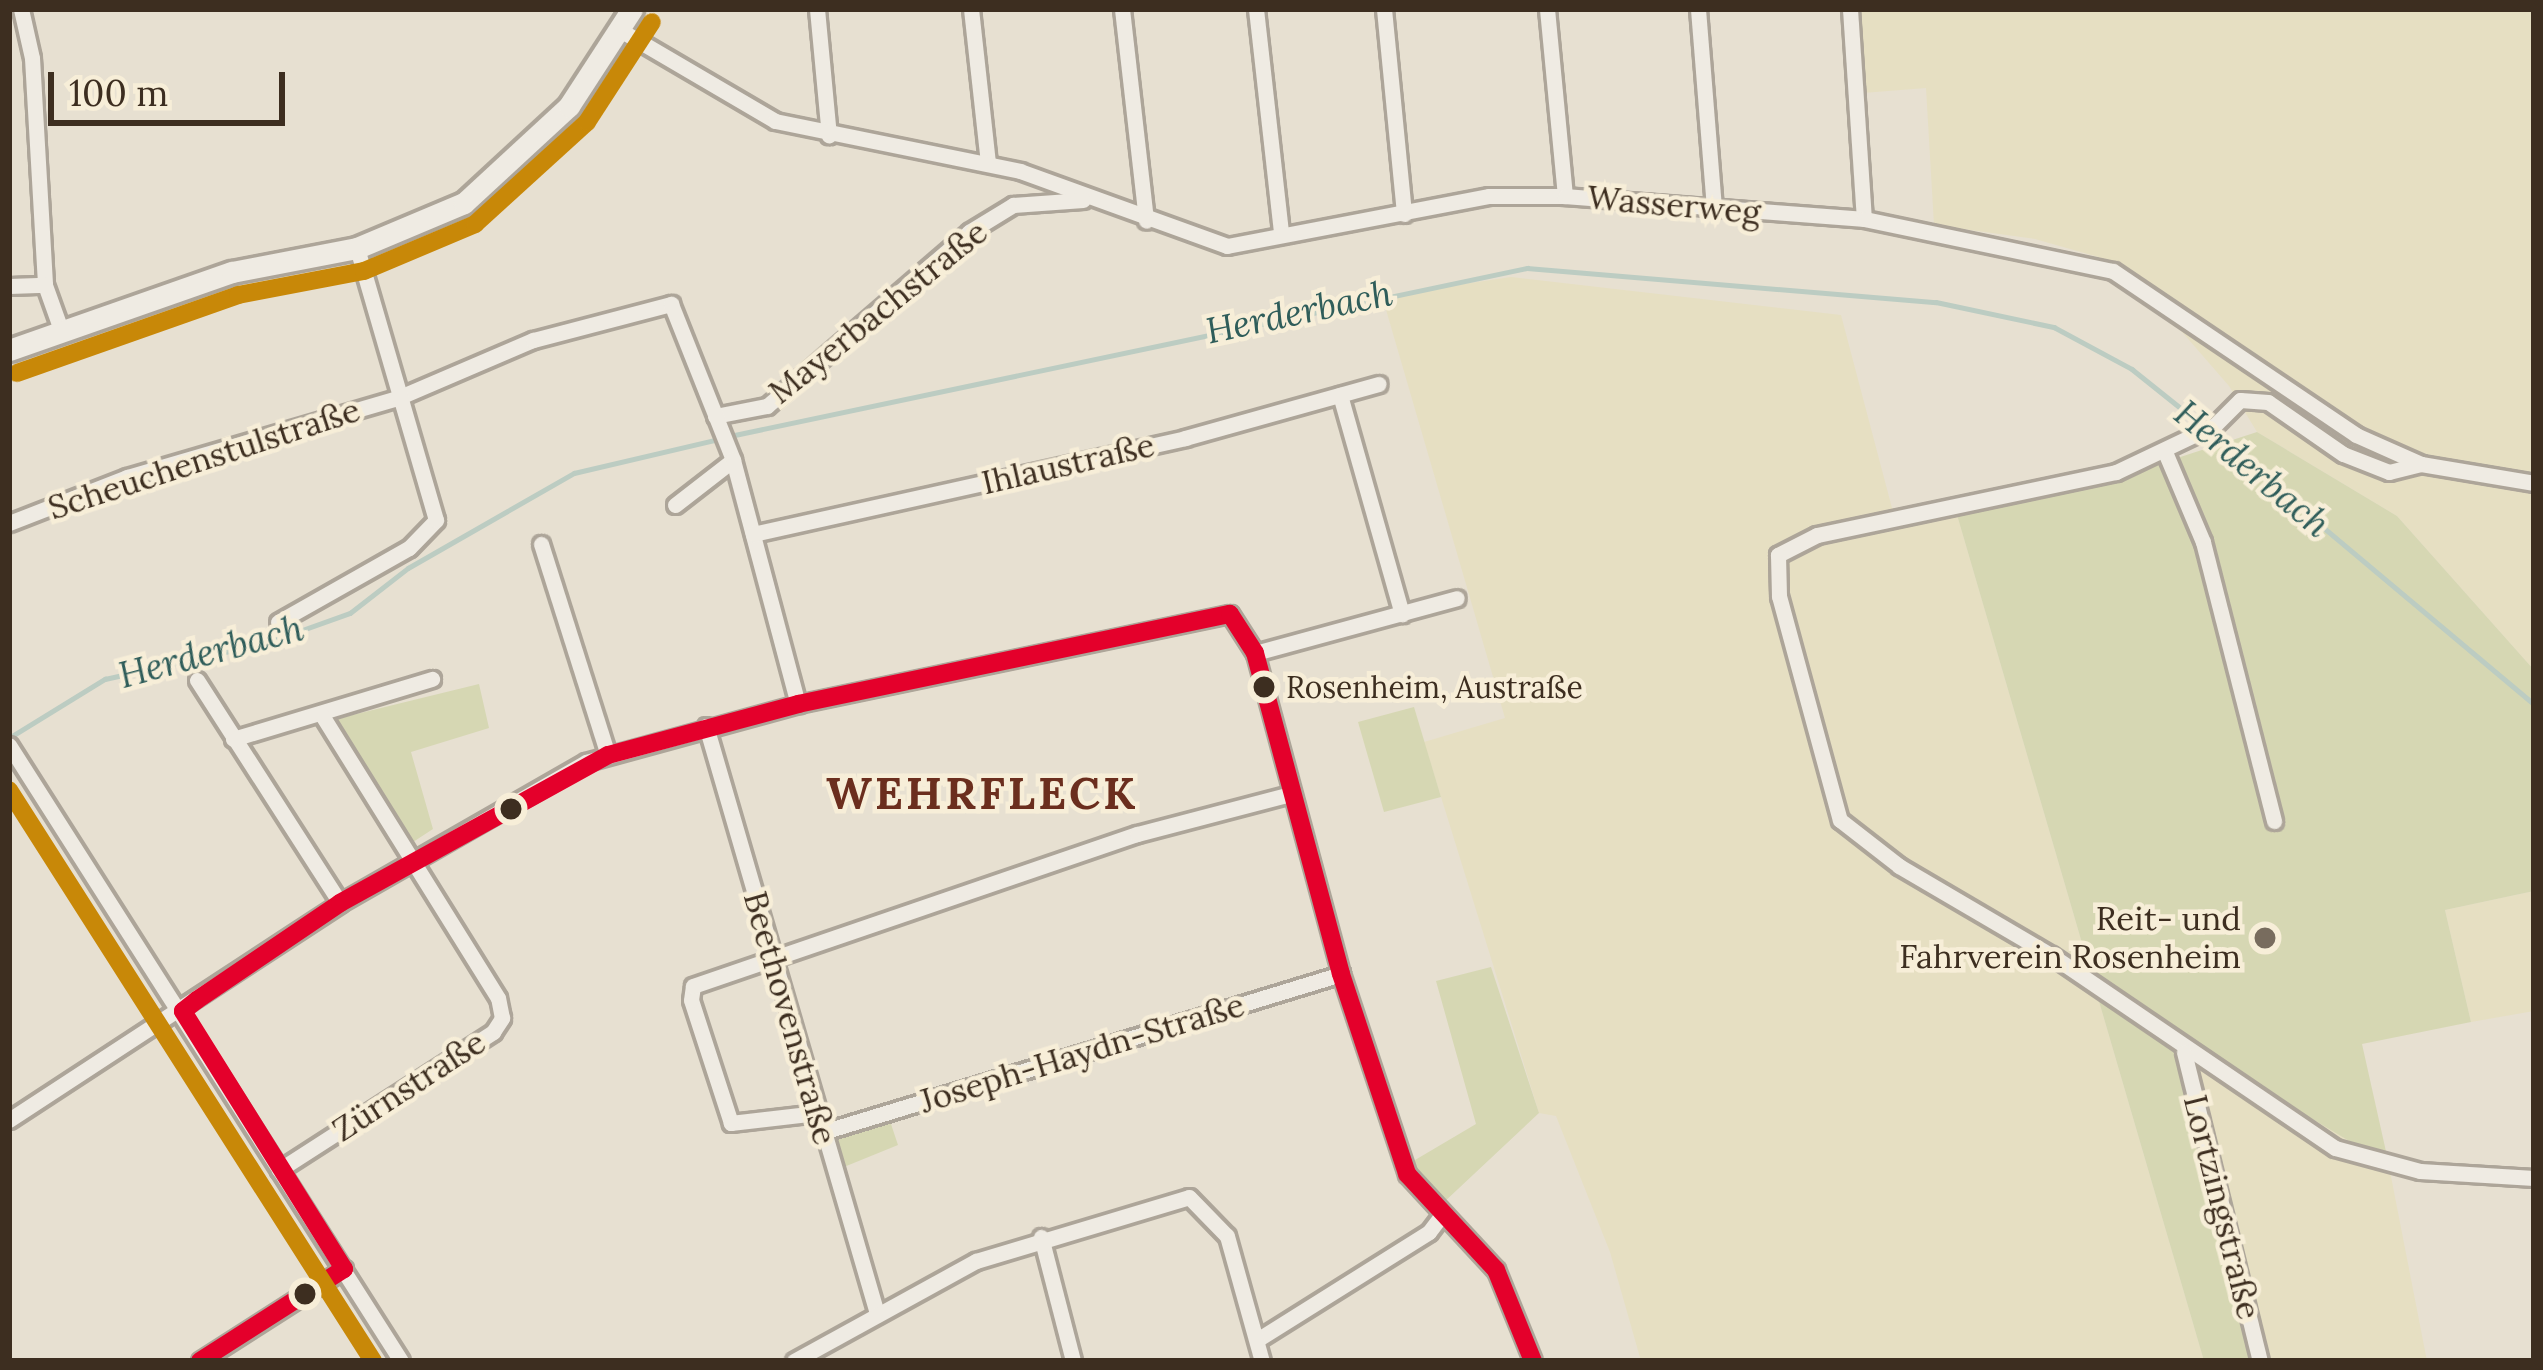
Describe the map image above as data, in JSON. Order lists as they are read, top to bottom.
{
  "streets": {
    "street": [
      "Wasserweg",
      "Mayerbachstraße",
      "Scheuchenstulstraße",
      "Ihlaustraße",
      "Beethovenstraße",
      "Joseph-Haydn-Straße",
      "Zürnstraße",
      "Lortzingstraße"
    ]
  },
  "crossings": [
    ["Wasserweg", "Mayerbachstraße"],
    ["Beethovenstraße", "Joseph-Haydn-Straße"]
  ],
  "districts": ["WEHRFLECK"],
  "water": ["Herderbach"],
  "places": ["Rosenheim, Austraße", "Reit- und Fahrverein Rosenheim"],
  "scale_bar": "100 m"
}
